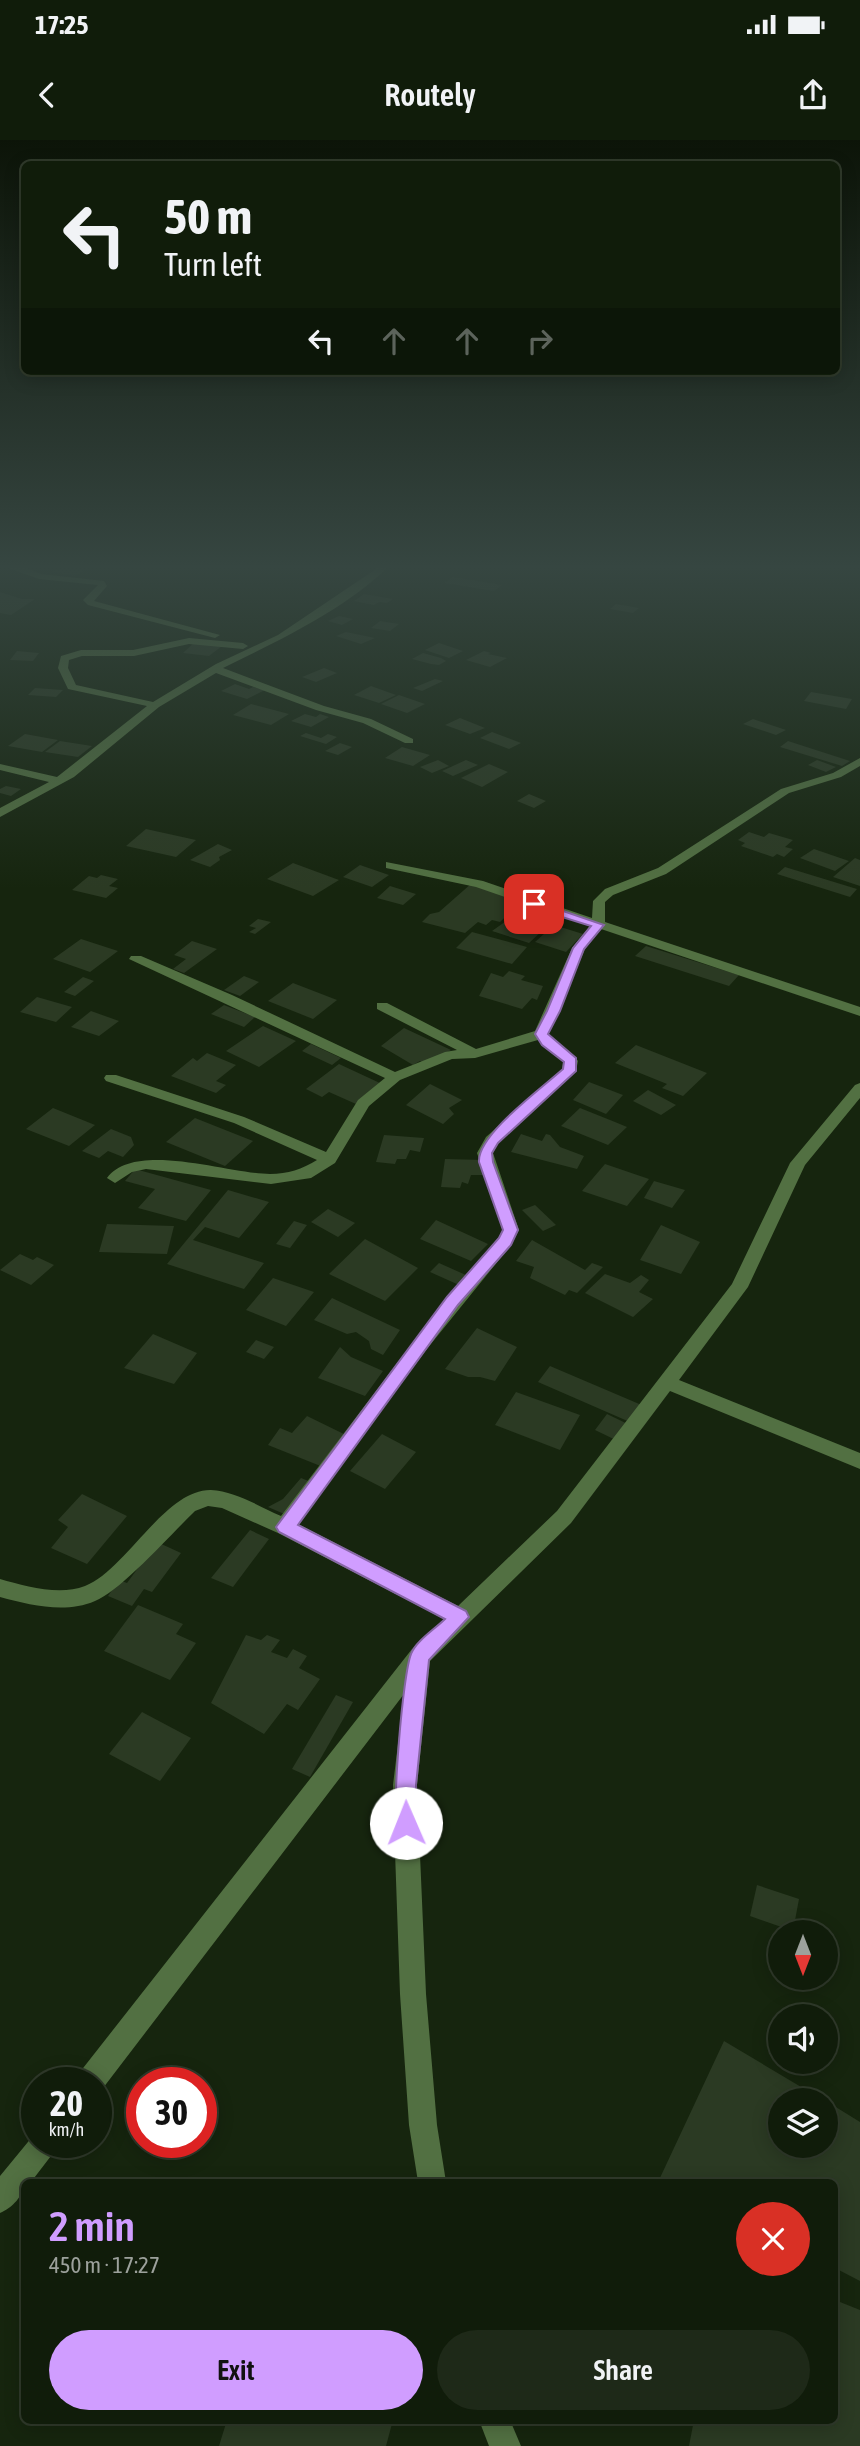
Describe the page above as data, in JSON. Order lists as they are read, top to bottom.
{
  "north": "bottom",
  "page": {
    "status": "17:25",
    "header": "Routely",
    "turn": ["50 m", "Turn left"],
    "speed": "20 km/h",
    "limit": "30",
    "heading": ["2 min", "450 m · 17:27"],
    "buttons": ["Exit", "Share"]
  }
}
